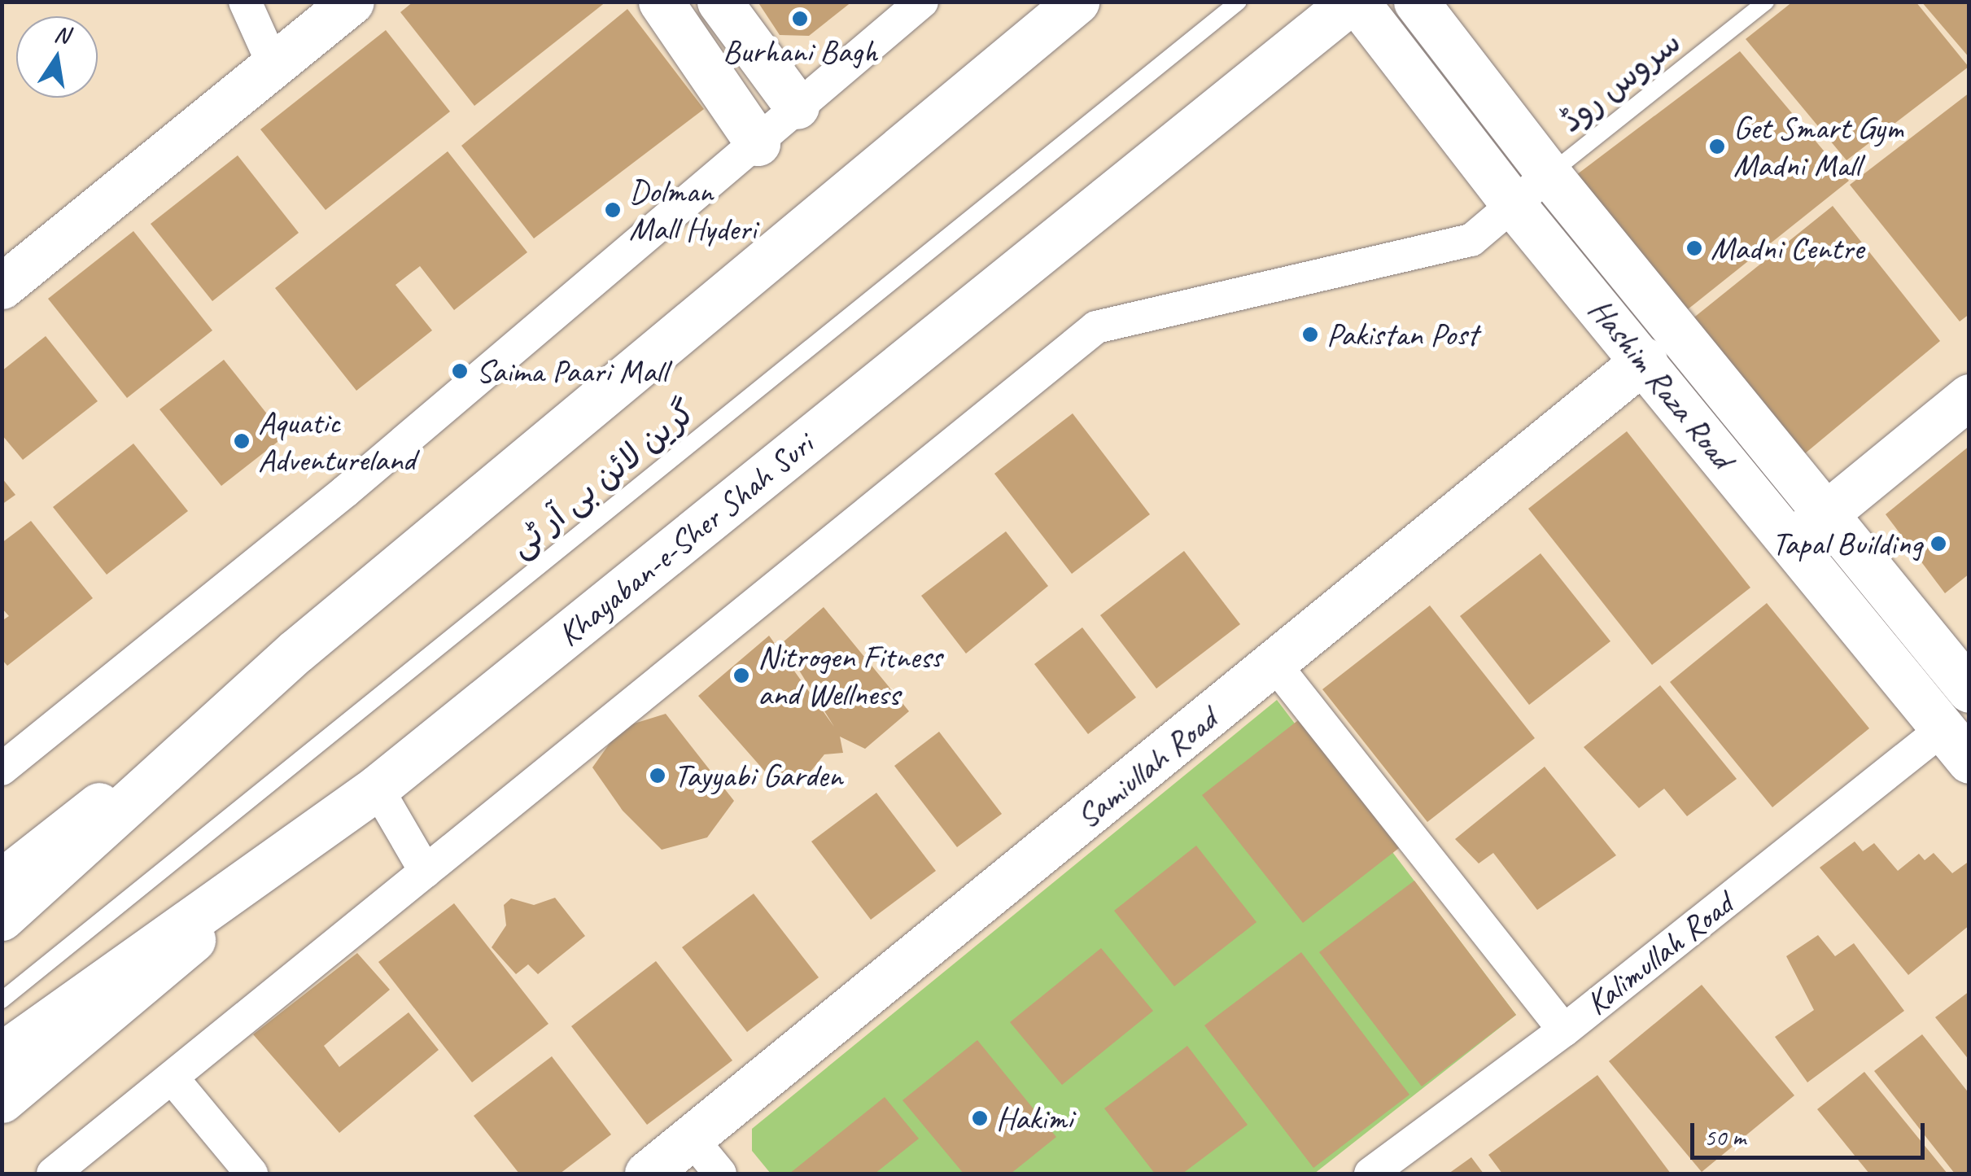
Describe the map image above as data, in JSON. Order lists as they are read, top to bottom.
{
  "streets": {
    "street": [
      "Hashim Raza Road",
      "Khayaban-e-Sher Shah Suri",
      "Samiullah Road",
      "Kalimullah Road"
    ],
    "lane": ["سروس روڈ", "گرین لائن بی آر ٹی"]
  },
  "crossings": [
    ["سروس روڈ", "Hashim Raza Road"],
    ["Hashim Raza Road", "Khayaban-e-Sher Shah Suri"],
    ["Hashim Raza Road", "Samiullah Road"],
    ["Hashim Raza Road", "Kalimullah Road"]
  ],
  "places": [
    "Burhani Bagh",
    "Get Smart Gym Madni Mall",
    "Dolman Mall Hyderi",
    "Madni Centre",
    "Pakistan Post",
    "Saima Paari Mall",
    "Aquatic Adventureland",
    "Tapal Building",
    "Nitrogen Fitness and Wellness",
    "Tayyabi Garden",
    "Hakimi"
  ],
  "scale_bar": "50 m",
  "north": "top"
}
